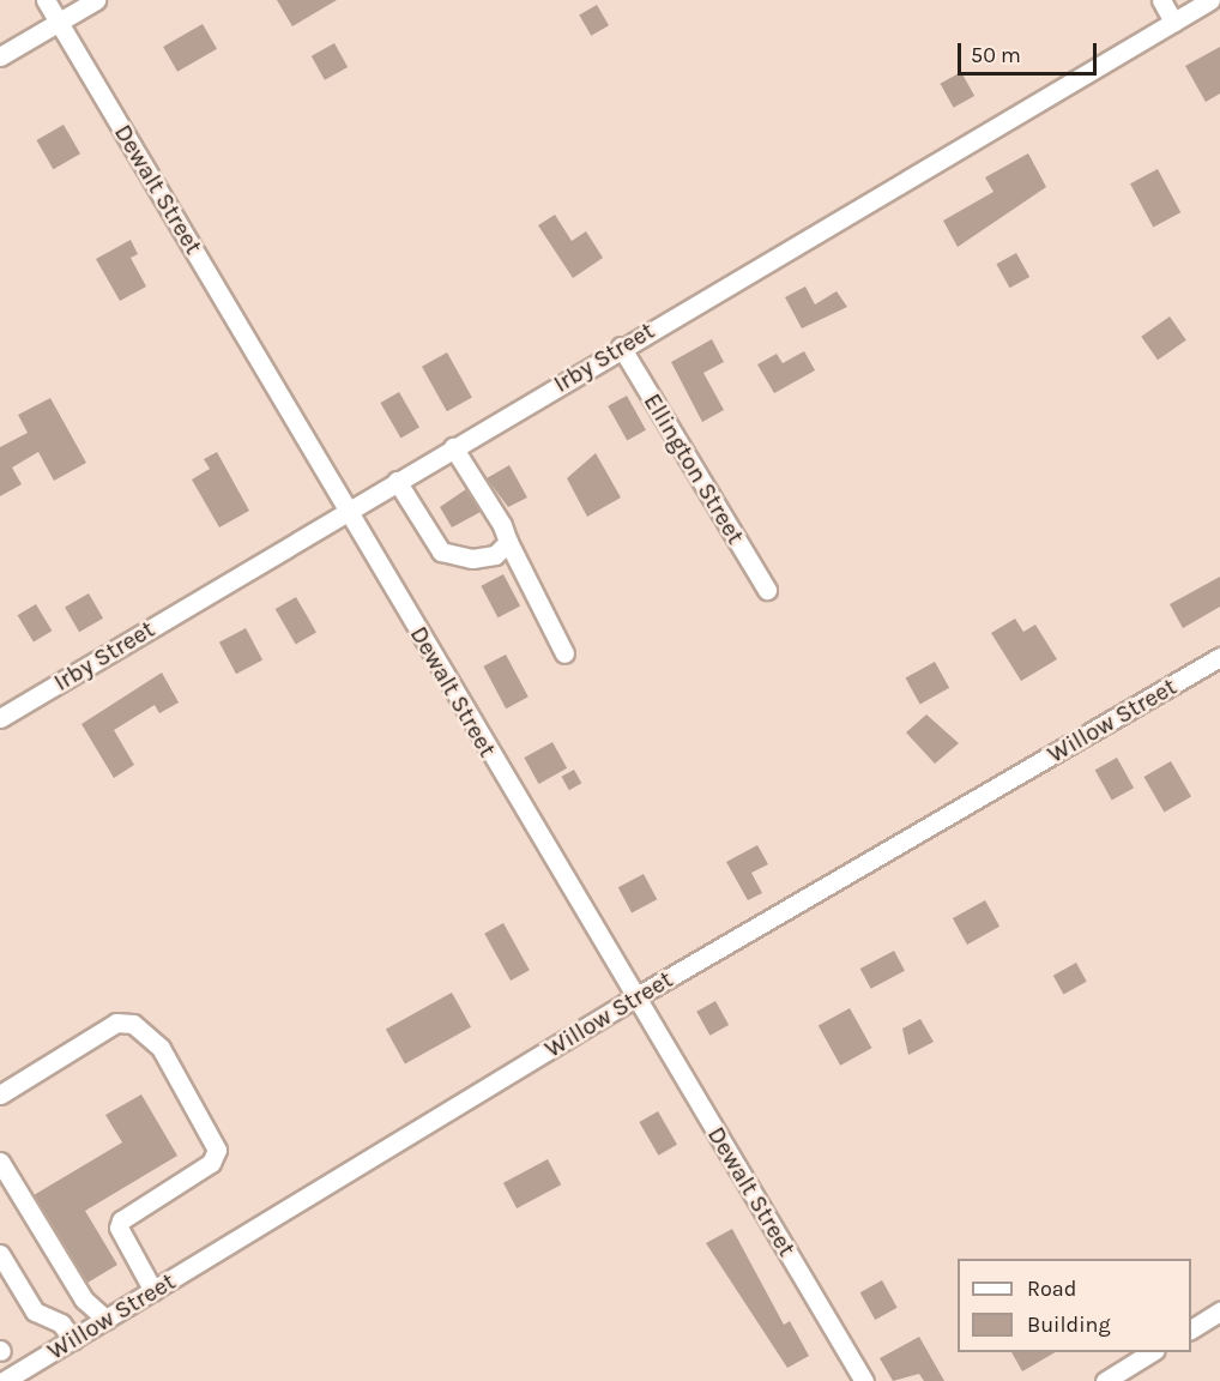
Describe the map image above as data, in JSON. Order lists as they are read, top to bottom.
{
  "streets": {
    "street": [
      "Dewalt Street",
      "Irby Street",
      "Ellington Street",
      "Willow Street"
    ]
  },
  "crossings": [
    ["Dewalt Street", "Irby Street"],
    ["Dewalt Street", "Willow Street"],
    ["Irby Street", "Ellington Street"]
  ],
  "legend": ["Road", "Building"],
  "scale_bar": "50 m"
}
